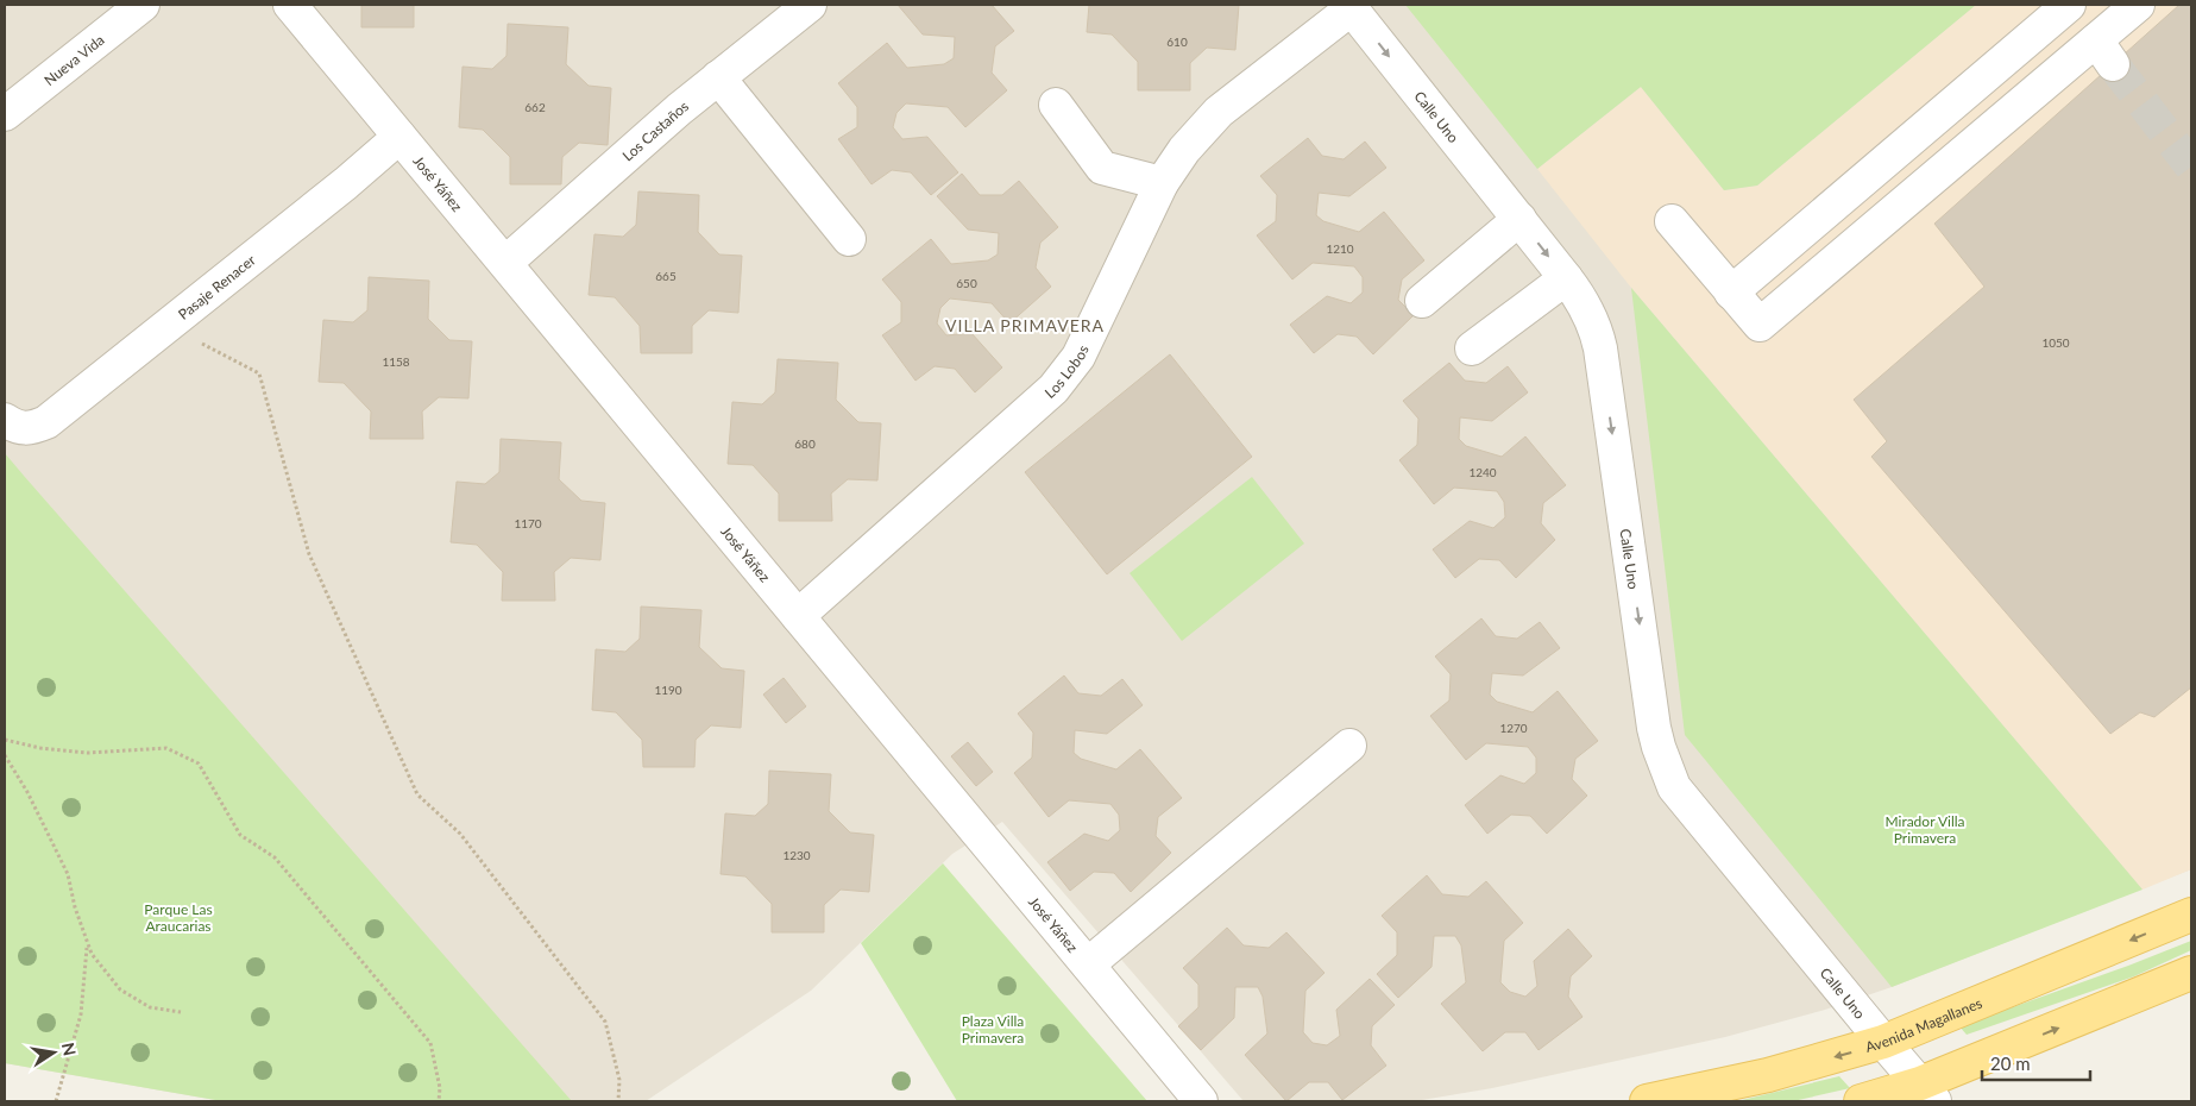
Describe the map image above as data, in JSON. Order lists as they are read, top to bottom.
{
  "streets": {
    "main road": ["Avenida Magallanes"],
    "street": [
      "Nueva Vida",
      "Calle Uno",
      "Los Castaños",
      "José Yáñez",
      "Pasaje Renacer",
      "Los Lobos"
    ]
  },
  "crossings": [
    ["Calle Uno", "Los Lobos"],
    ["Calle Uno", "Avenida Magallanes"],
    ["Los Castaños", "José Yáñez"],
    ["José Yáñez", "Pasaje Renacer"],
    ["José Yáñez", "Los Lobos"]
  ],
  "one_way": ["Calle Uno"],
  "districts": ["VILLA PRIMAVERA"],
  "parks": ["Mirador Villa Primavera", "Parque Las Araucarias", "Plaza Villa Primavera"],
  "house_numbers": [
    "610",
    "662",
    "1210",
    "665",
    "650",
    "1050",
    "1158",
    "680",
    "1240",
    "1170",
    "1190",
    "1270",
    "1230"
  ],
  "scale_bar": "20 m",
  "north": "right"
}
